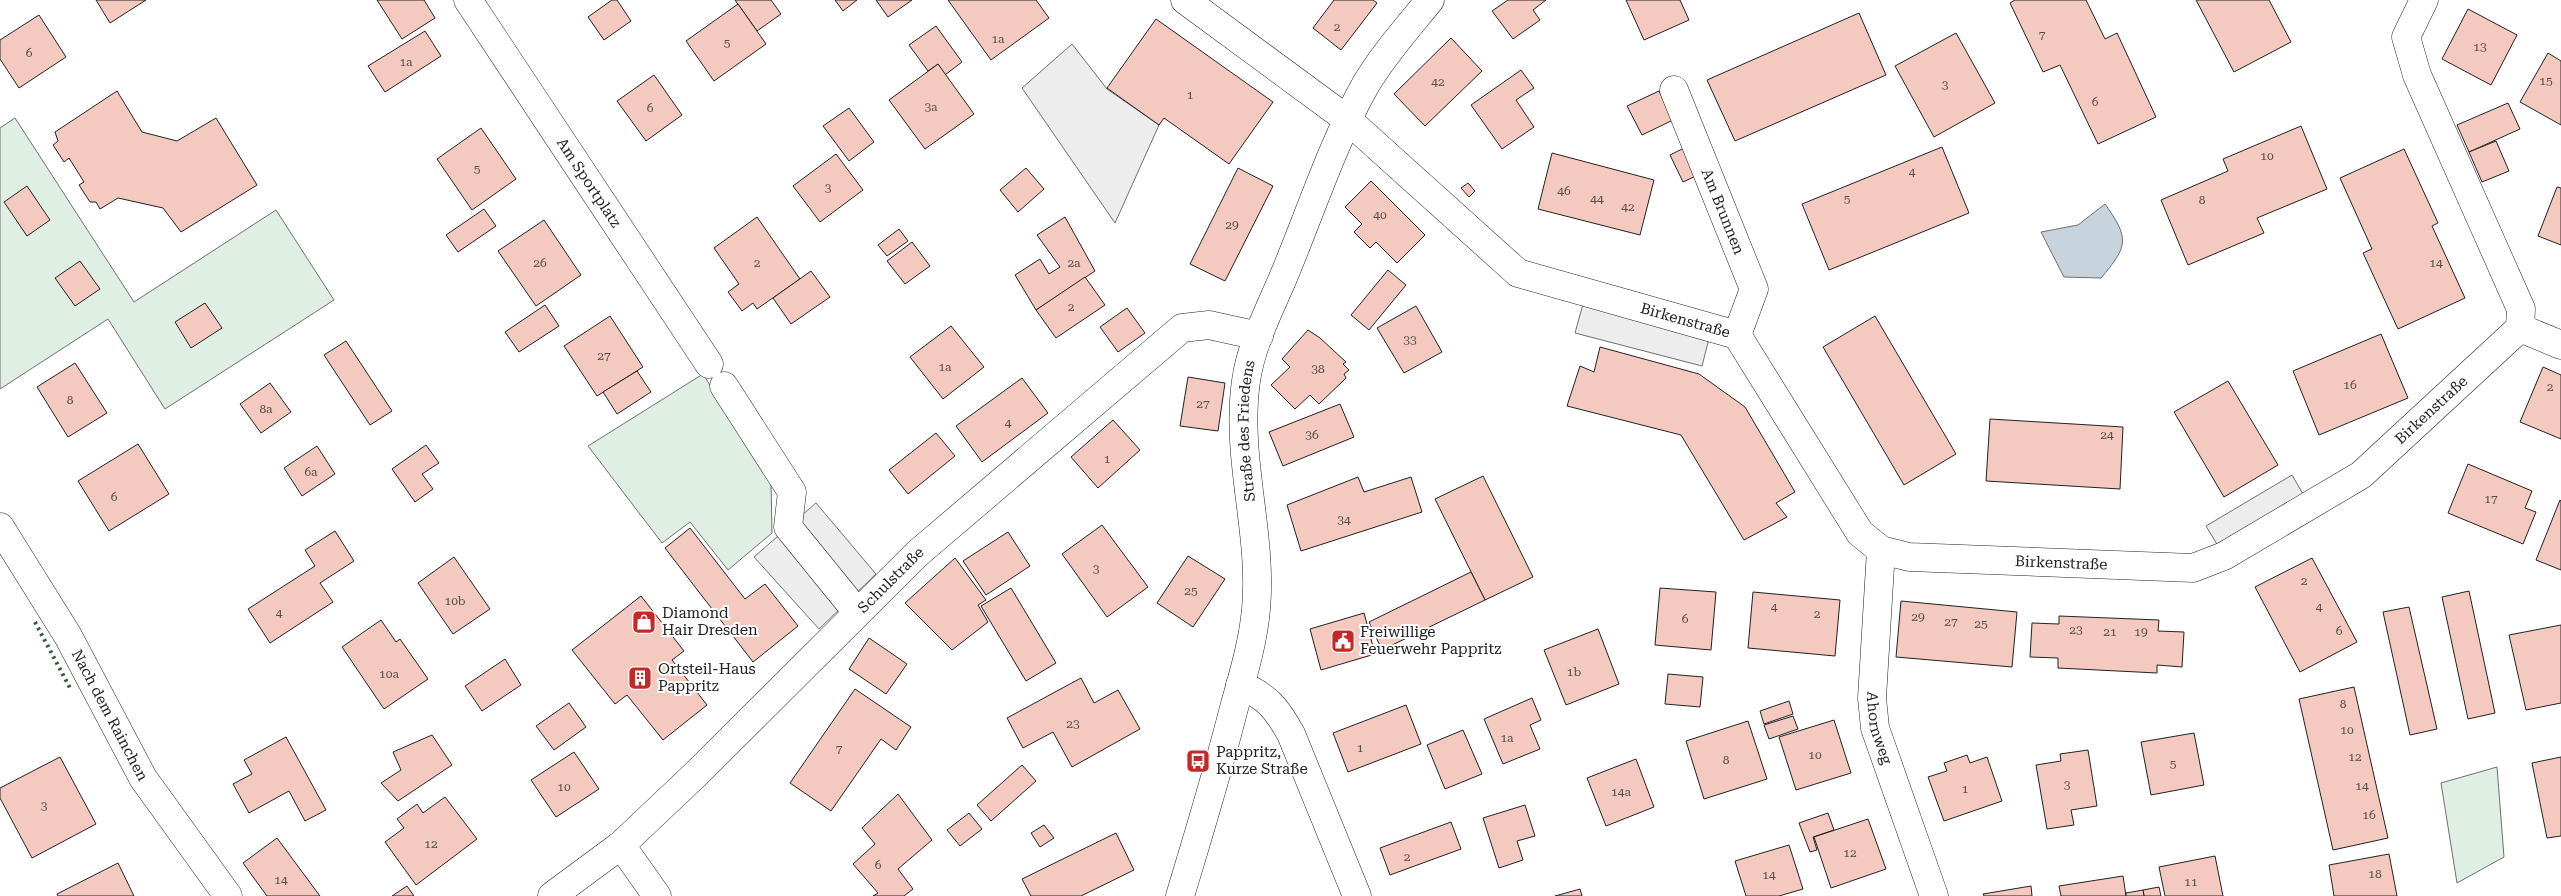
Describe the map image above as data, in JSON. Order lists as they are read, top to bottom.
{
  "streets": {
    "street": [
      "Am Sportplatz",
      "Am Brunnen",
      "Birkenstraße",
      "Straße des Friedens",
      "Schulstraße",
      "Nach dem Rainchen",
      "Ahornweg"
    ]
  },
  "crossings": [
    ["Am Sportplatz", "Schulstraße"],
    ["Am Brunnen", "Birkenstraße"],
    ["Birkenstraße", "Straße des Friedens"],
    ["Birkenstraße", "Ahornweg"],
    ["Straße des Friedens", "Schulstraße"]
  ],
  "places": {
    "shop": ["Diamond Hair Dresden"],
    "public building": ["Freiwillige Feuerwehr Pappritz"],
    "building": ["Ortsteil-Haus Pappritz"],
    "bus stop": ["Pappritz, Kurze Straße"]
  },
  "house_numbers": [
    "2",
    "7",
    "1a",
    "5",
    "13",
    "6",
    "1a",
    "15",
    "42",
    "3",
    "1",
    "6",
    "3a",
    "6",
    "10",
    "5",
    "4",
    "3",
    "46",
    "44",
    "5",
    "8",
    "42",
    "40",
    "29",
    "26",
    "2",
    "2a",
    "14",
    "2",
    "33",
    "27",
    "1a",
    "38",
    "16",
    "2",
    "8",
    "27",
    "8a",
    "4",
    "36",
    "24",
    "1",
    "6a",
    "6",
    "17",
    "34",
    "3",
    "2",
    "25",
    "10b",
    "4",
    "4",
    "4",
    "2",
    "29",
    "6",
    "27",
    "25",
    "23",
    "6",
    "21",
    "19",
    "1b",
    "10a",
    "8",
    "23",
    "10",
    "1a",
    "1",
    "7",
    "10",
    "12",
    "8",
    "5",
    "3",
    "14",
    "10",
    "1",
    "14a",
    "3",
    "16",
    "12",
    "12",
    "2",
    "6",
    "18",
    "14",
    "14",
    "11"
  ]
}
